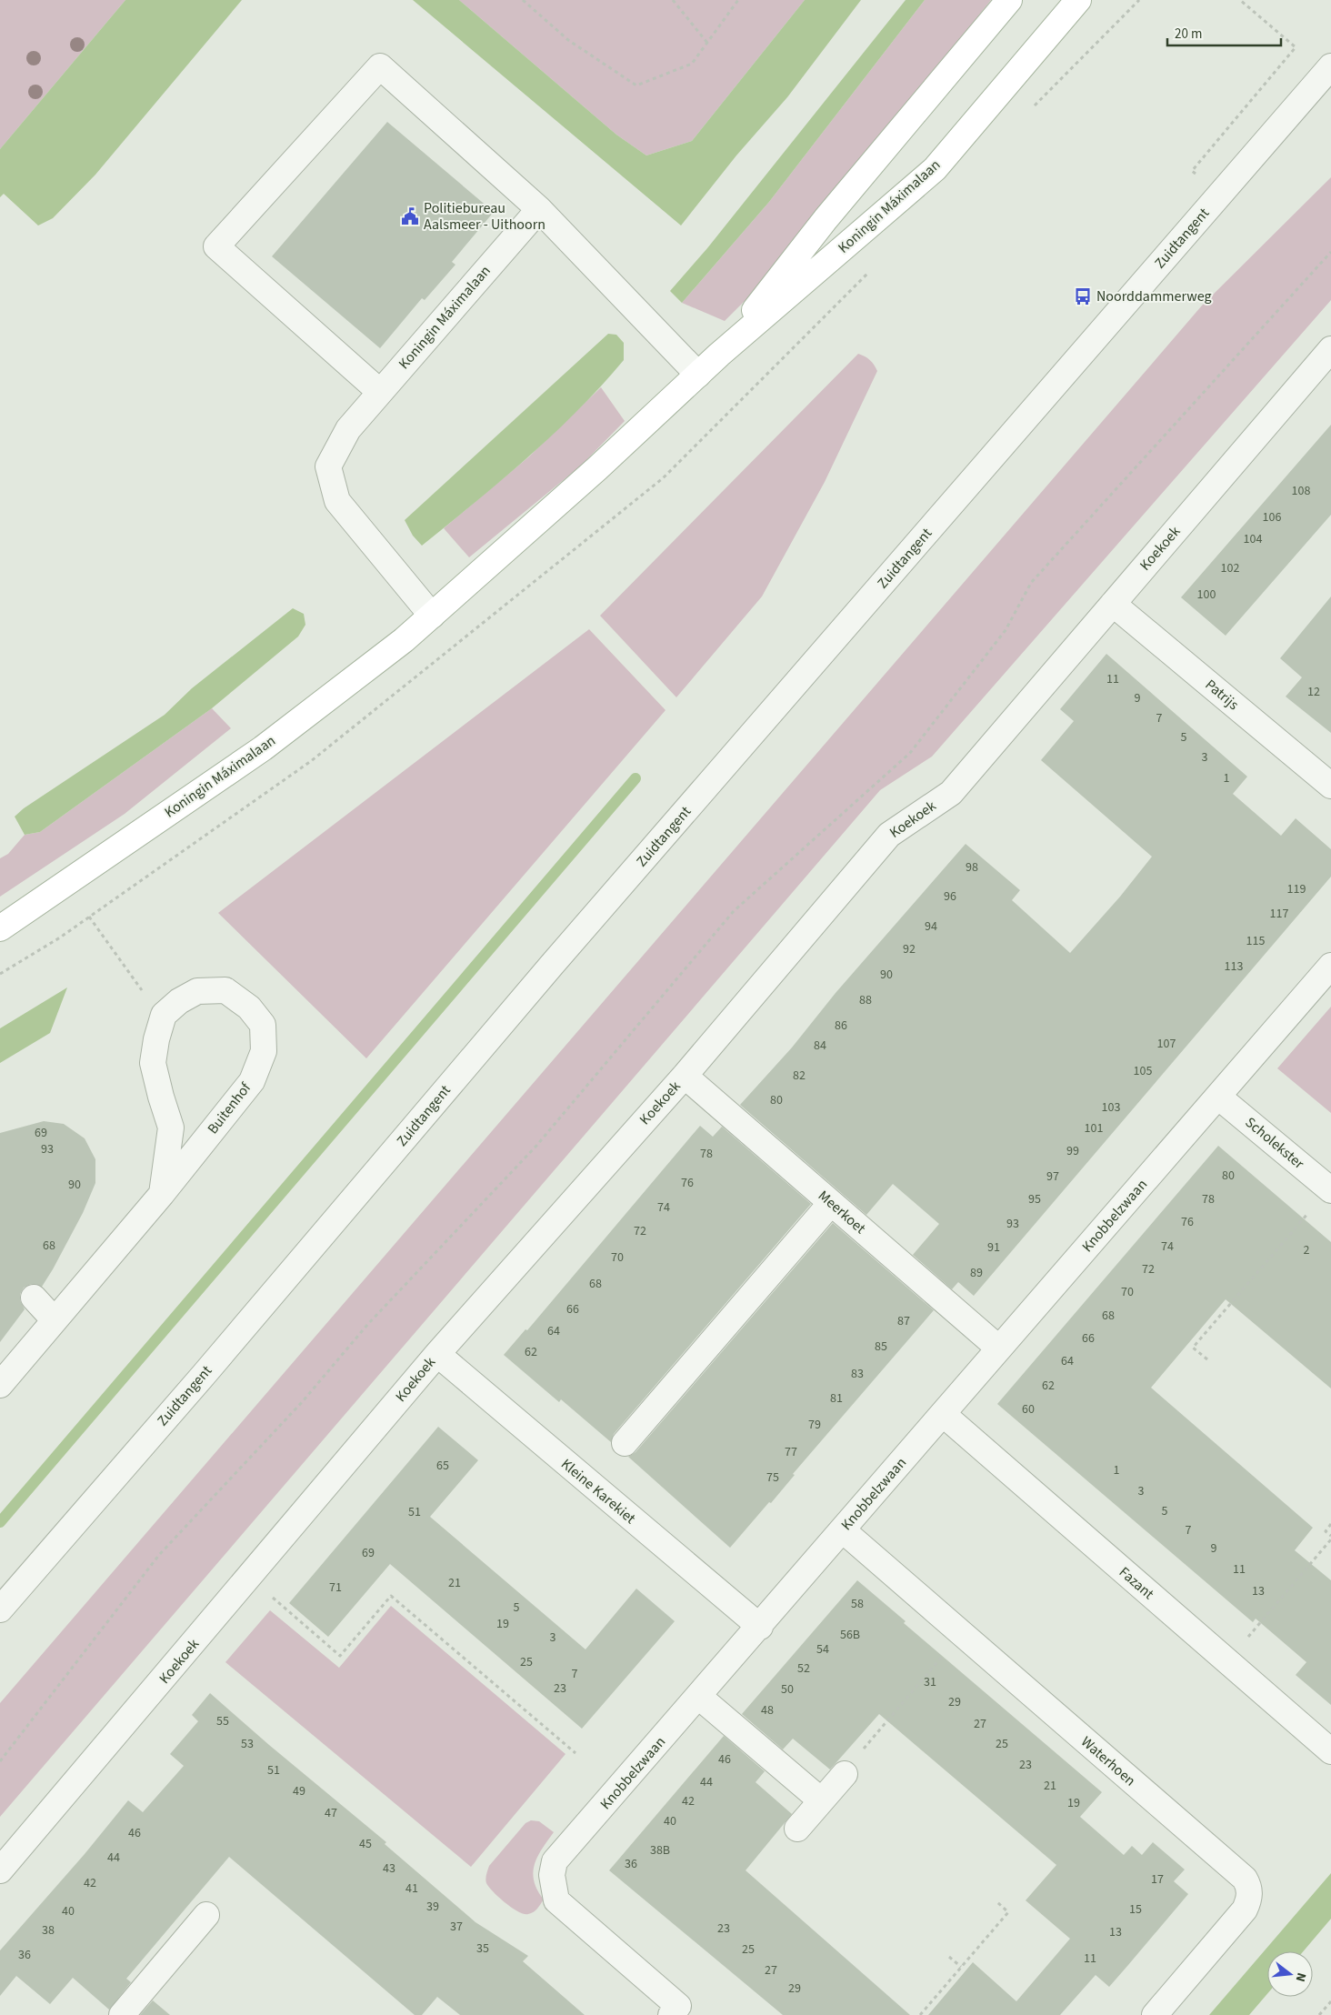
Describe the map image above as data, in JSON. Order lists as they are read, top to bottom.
{
  "streets": {
    "main road": ["Koningin Máximalaan"],
    "street": [
      "Zuidtangent",
      "Koekoek",
      "Patrijs",
      "Buitenhof",
      "Scholekster",
      "Meerkoet",
      "Knobbelzwaan",
      "Kleine Karekiet",
      "Fazant",
      "Waterhoen"
    ]
  },
  "crossings": [
    ["Koekoek", "Patrijs"],
    ["Koekoek", "Meerkoet"],
    ["Koekoek", "Kleine Karekiet"],
    ["Scholekster", "Knobbelzwaan"],
    ["Meerkoet", "Knobbelzwaan"],
    ["Knobbelzwaan", "Kleine Karekiet"],
    ["Knobbelzwaan", "Fazant"],
    ["Knobbelzwaan", "Waterhoen"]
  ],
  "places": {
    "public building": ["Politiebureau Aalsmeer - Uithoorn"],
    "bus stop": ["Noorddammerweg"]
  },
  "house_numbers": [
    "108",
    "106",
    "104",
    "102",
    "100",
    "11",
    "12",
    "9",
    "7",
    "5",
    "3",
    "1",
    "98",
    "119",
    "96",
    "117",
    "94",
    "115",
    "92",
    "113",
    "90",
    "88",
    "86",
    "107",
    "84",
    "105",
    "82",
    "80",
    "103",
    "101",
    "69",
    "93",
    "99",
    "78",
    "80",
    "97",
    "76",
    "90",
    "95",
    "78",
    "74",
    "76",
    "93",
    "72",
    "68",
    "74",
    "91",
    "2",
    "70",
    "72",
    "89",
    "68",
    "70",
    "66",
    "68",
    "87",
    "64",
    "66",
    "85",
    "62",
    "64",
    "83",
    "62",
    "81",
    "60",
    "79",
    "77",
    "65",
    "1",
    "75",
    "3",
    "5",
    "51",
    "7",
    "9",
    "69",
    "11",
    "21",
    "71",
    "13",
    "58",
    "5",
    "19",
    "56B",
    "3",
    "54",
    "25",
    "52",
    "7",
    "31",
    "23",
    "50",
    "29",
    "48",
    "55",
    "27",
    "53",
    "25",
    "46",
    "23",
    "51",
    "44",
    "21",
    "49",
    "42",
    "19",
    "47",
    "40",
    "46",
    "45",
    "38B",
    "44",
    "36",
    "43",
    "17",
    "42",
    "41",
    "39",
    "15",
    "40",
    "37",
    "23",
    "38",
    "13",
    "35",
    "25",
    "36",
    "11",
    "27",
    "29"
  ],
  "scale_bar": "20 m",
  "north": "right"
}
